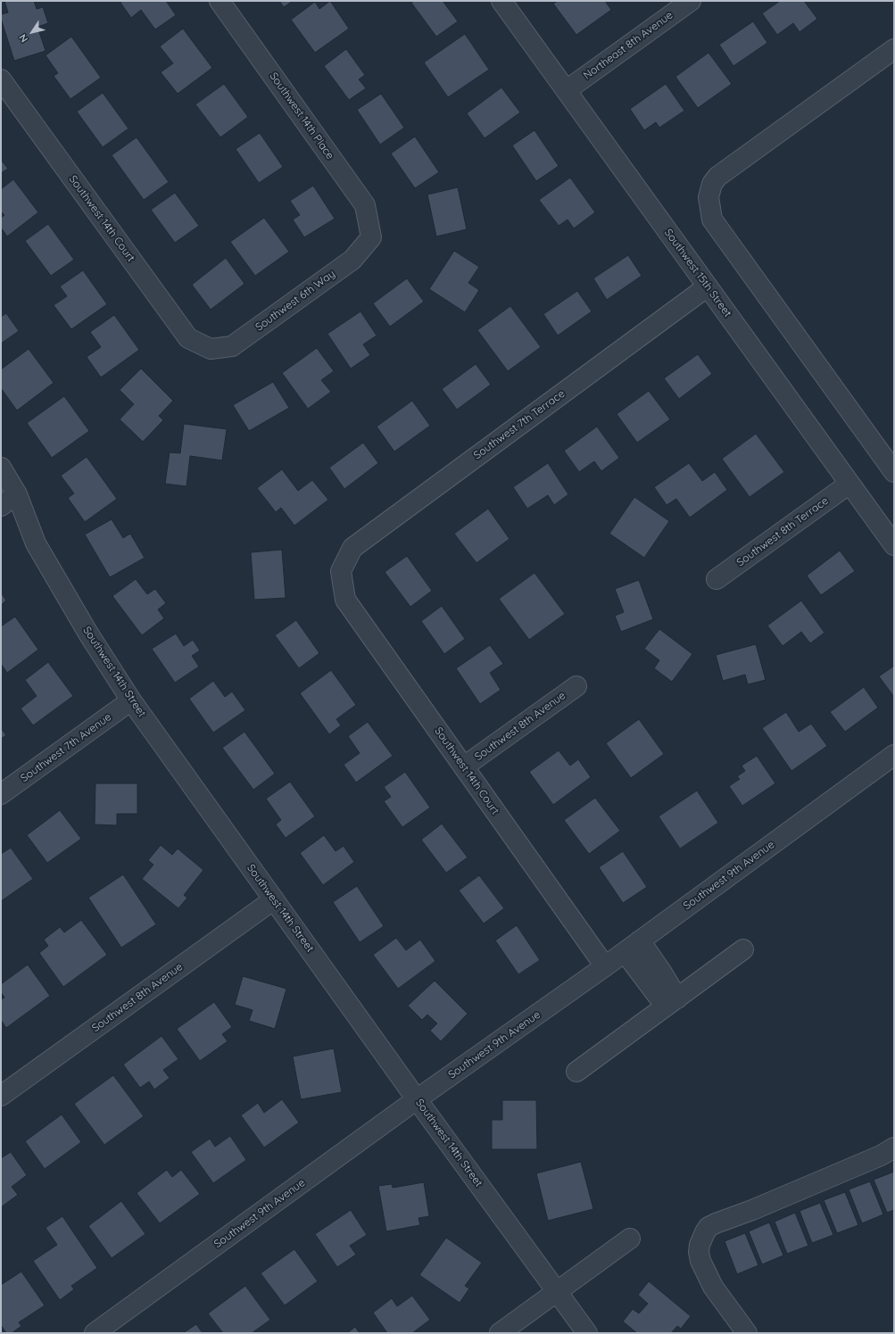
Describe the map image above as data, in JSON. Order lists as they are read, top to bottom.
{
  "streets": {
    "street": [
      "Northeast 8th Avenue",
      "Southwest 14th Place",
      "Southwest 14th Court",
      "Southwest 15th Street",
      "Southwest 6th Way",
      "Southwest 7th Terrace",
      "Southwest 8th Terrace",
      "Southwest 14th Street",
      "Southwest 8th Avenue",
      "Southwest 7th Avenue",
      "Southwest 9th Avenue"
    ]
  },
  "crossings": [
    ["Northeast 8th Avenue", "Southwest 15th Street"],
    ["Southwest 14th Place", "Southwest 6th Way"],
    ["Southwest 14th Court", "Southwest 6th Way"],
    ["Southwest 14th Court", "Southwest 7th Terrace"],
    ["Southwest 14th Court", "Southwest 8th Avenue"],
    ["Southwest 14th Court", "Southwest 9th Avenue"],
    ["Southwest 15th Street", "Southwest 7th Terrace"],
    ["Southwest 15th Street", "Southwest 8th Terrace"],
    ["Southwest 14th Street", "Southwest 8th Avenue"],
    ["Southwest 14th Street", "Southwest 7th Avenue"],
    ["Southwest 14th Street", "Southwest 9th Avenue"]
  ],
  "north": "bottom left"
}
